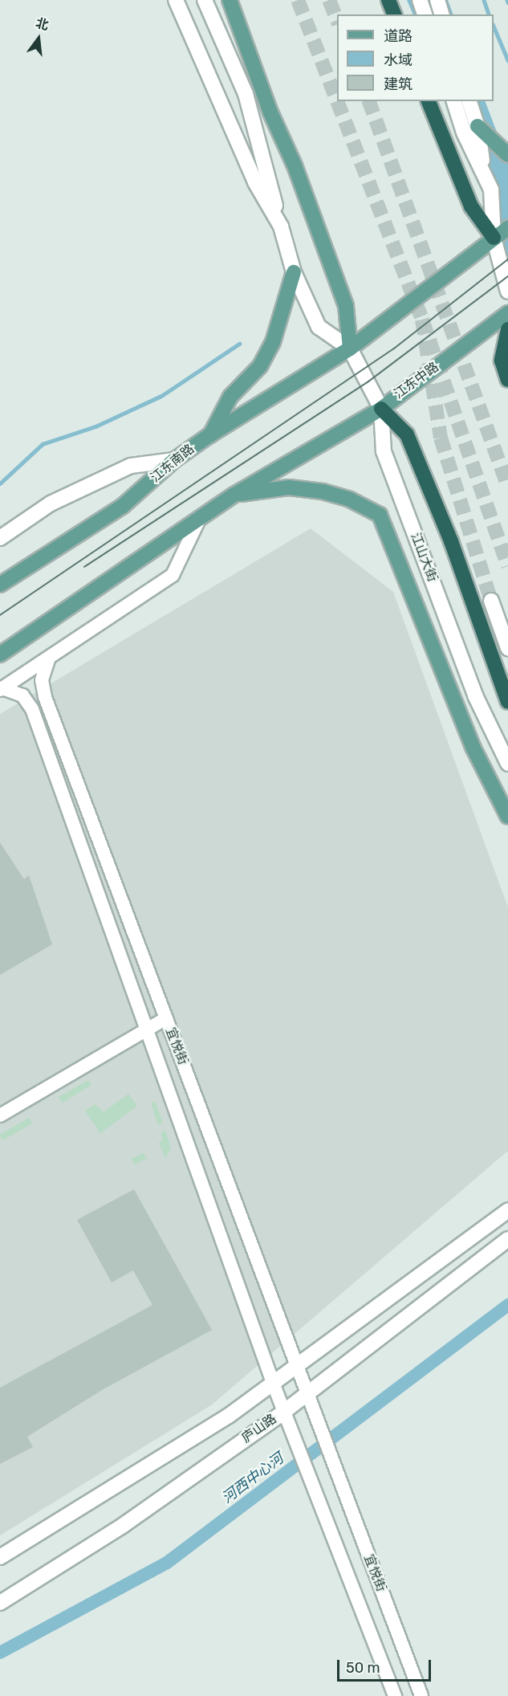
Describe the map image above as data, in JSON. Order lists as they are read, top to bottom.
{
  "streets": {
    "main road": [
      "江东中路",
      "江东南路",
      "江山大街",
      "庐山路"
    ],
    "street": ["宜悦街"]
  },
  "crossings": [
    ["江东中路", "江山大街"],
    ["江东南路", "江山大街"],
    ["宜悦街", "庐山路"]
  ],
  "water": ["河西中心河"],
  "legend": ["道路", "水域", "建筑"],
  "scale_bar": "50 m",
  "north": "top"
}
